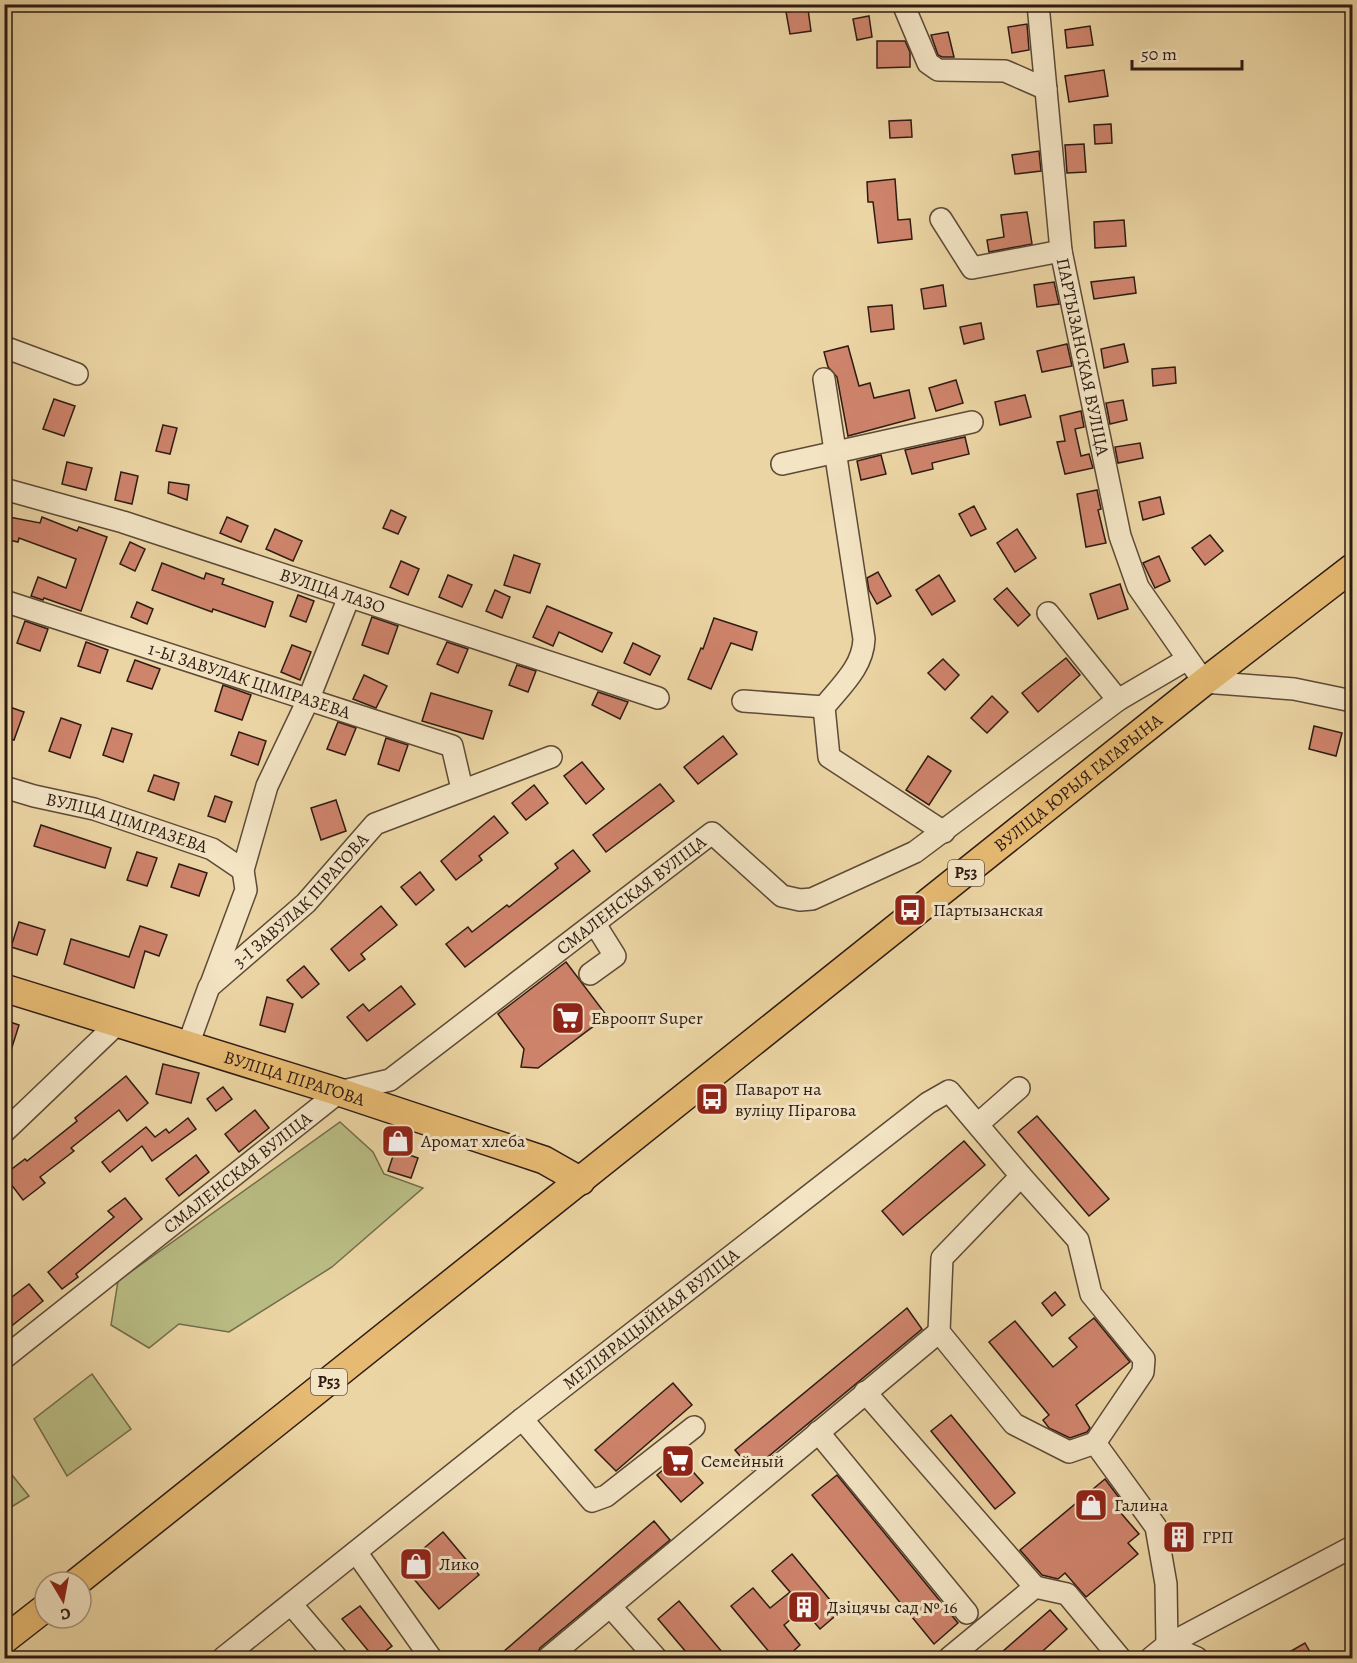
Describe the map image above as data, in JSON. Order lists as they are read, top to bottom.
{
  "streets": {
    "main road": ["ВУЛІЦА ЮРЫЯ ГАГАРЫНА", "Р53", "ВУЛІЦА ПІРАГОВА"],
    "street": [
      "ПАРТЫЗАНСКАЯ ВУЛІЦА",
      "ВУЛІЦА ЛАЗО",
      "1-Ы ЗАВУЛАК ЦІМІРАЗЕВА",
      "ВУЛІЦА ЦІМІРАЗЕВА",
      "СМАЛЕНСКАЯ ВУЛІЦА",
      "3-І ЗАВУЛАК ПІРАГОВА",
      "МЕЛІЯРАЦЫЙНАЯ ВУЛІЦА"
    ]
  },
  "crossings": [
    ["ПАРТЫЗАНСКАЯ ВУЛІЦА", "ВУЛІЦА ЮРЫЯ ГАГАРЫНА"],
    ["1-Ы ЗАВУЛАК ЦІМІРАЗЕВА", "3-І ЗАВУЛАК ПІРАГОВА"],
    ["ВУЛІЦА ЮРЫЯ ГАГАРЫНА", "Р53"],
    ["ВУЛІЦА ЮРЫЯ ГАГАРЫНА", "ВУЛІЦА ПІРАГОВА"],
    ["Р53", "ВУЛІЦА ПІРАГОВА"],
    ["СМАЛЕНСКАЯ ВУЛІЦА", "ВУЛІЦА ПІРАГОВА"],
    ["3-І ЗАВУЛАК ПІРАГОВА", "ВУЛІЦА ПІРАГОВА"]
  ],
  "places": {
    "bus stop": ["Партызанская", "Паварот на вуліцу Пірагова"],
    "supermarket": ["Евроопт Super", "Семейный"],
    "shop": ["Аромат хлеба", "Галина", "Лико"],
    "building": ["ГРП", "Дзіцячы сад № 16"]
  },
  "scale_bar": "50 m",
  "north": "bottom"
}
